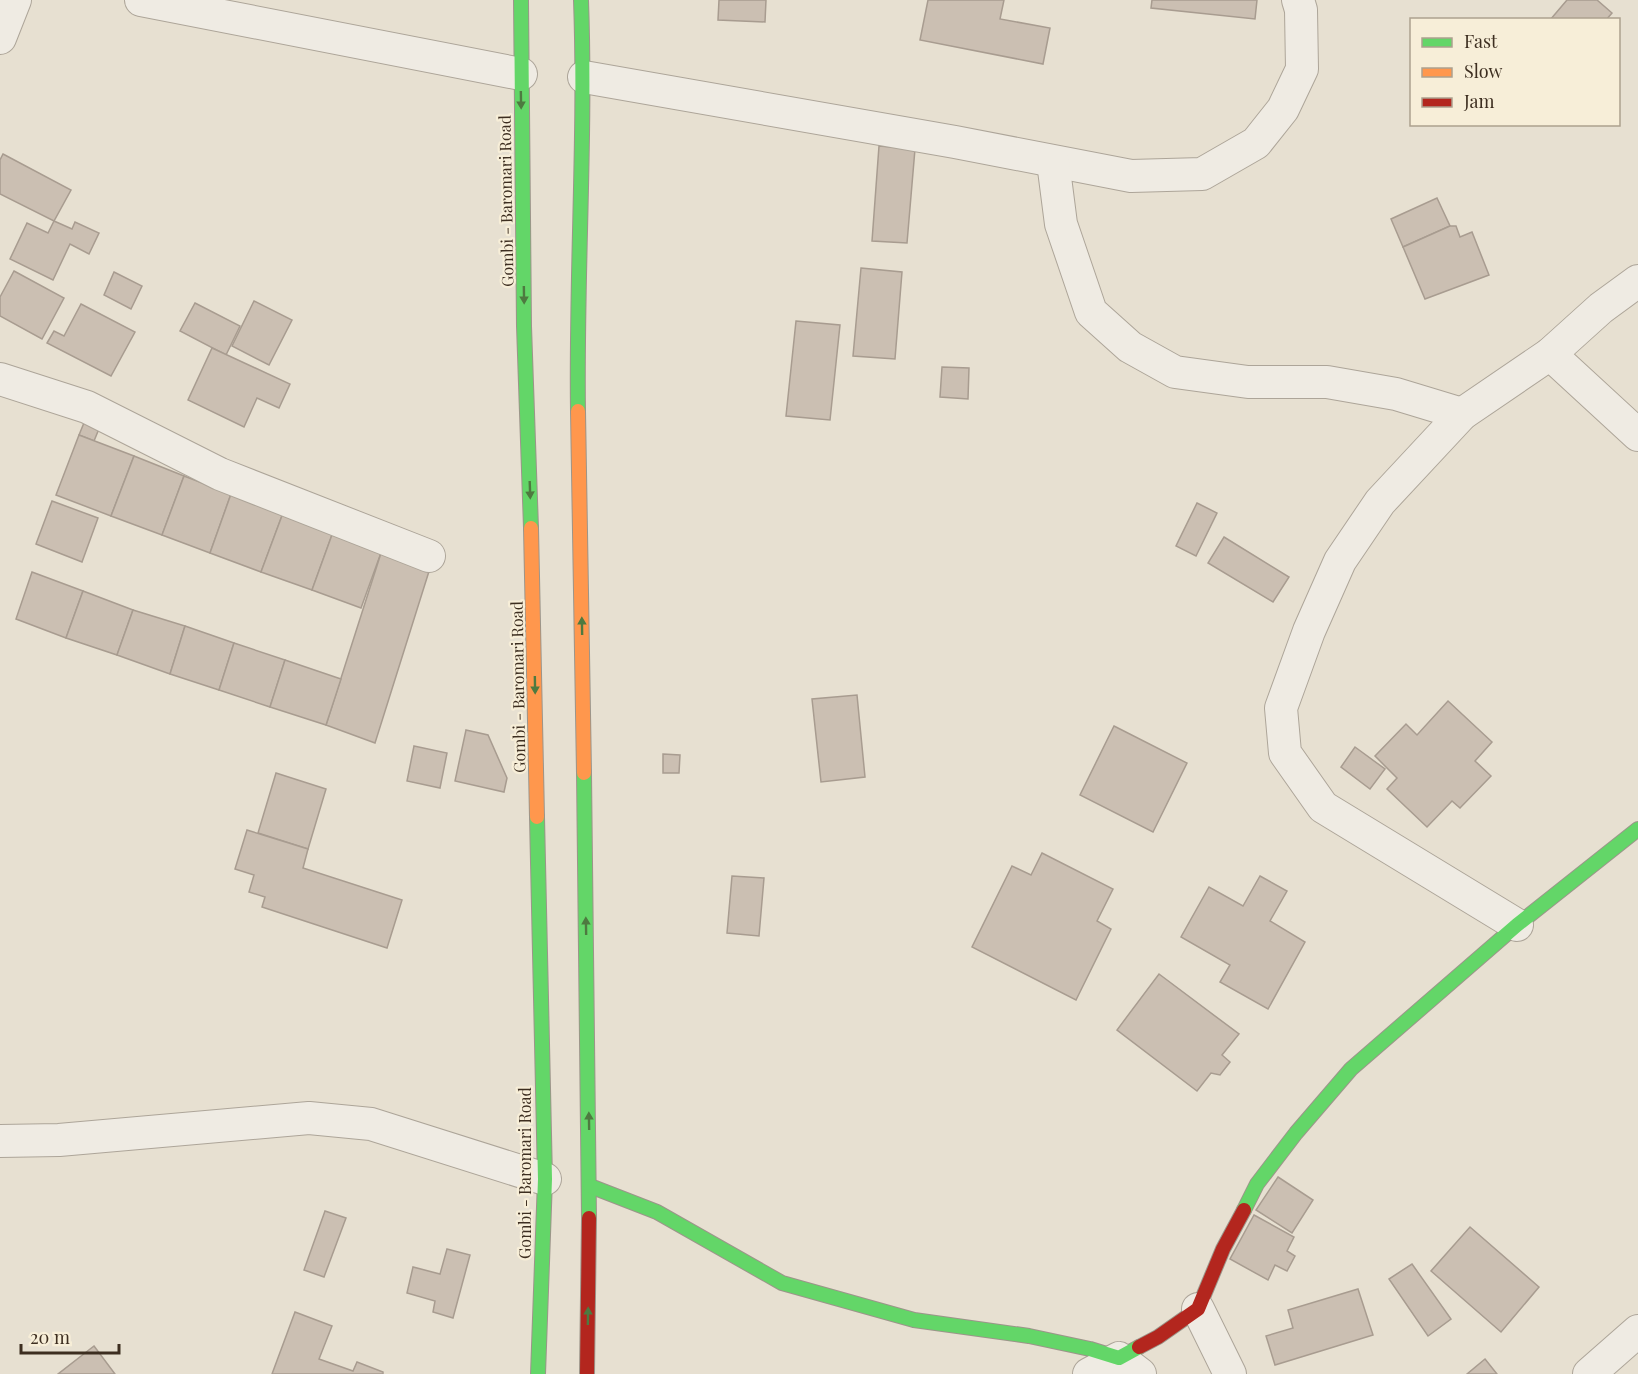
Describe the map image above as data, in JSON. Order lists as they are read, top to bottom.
{
  "streets": {
    "main road": ["Gombi - Baromari Road"]
  },
  "legend": ["Fast", "Slow", "Jam"],
  "scale_bar": "20 m"
}
